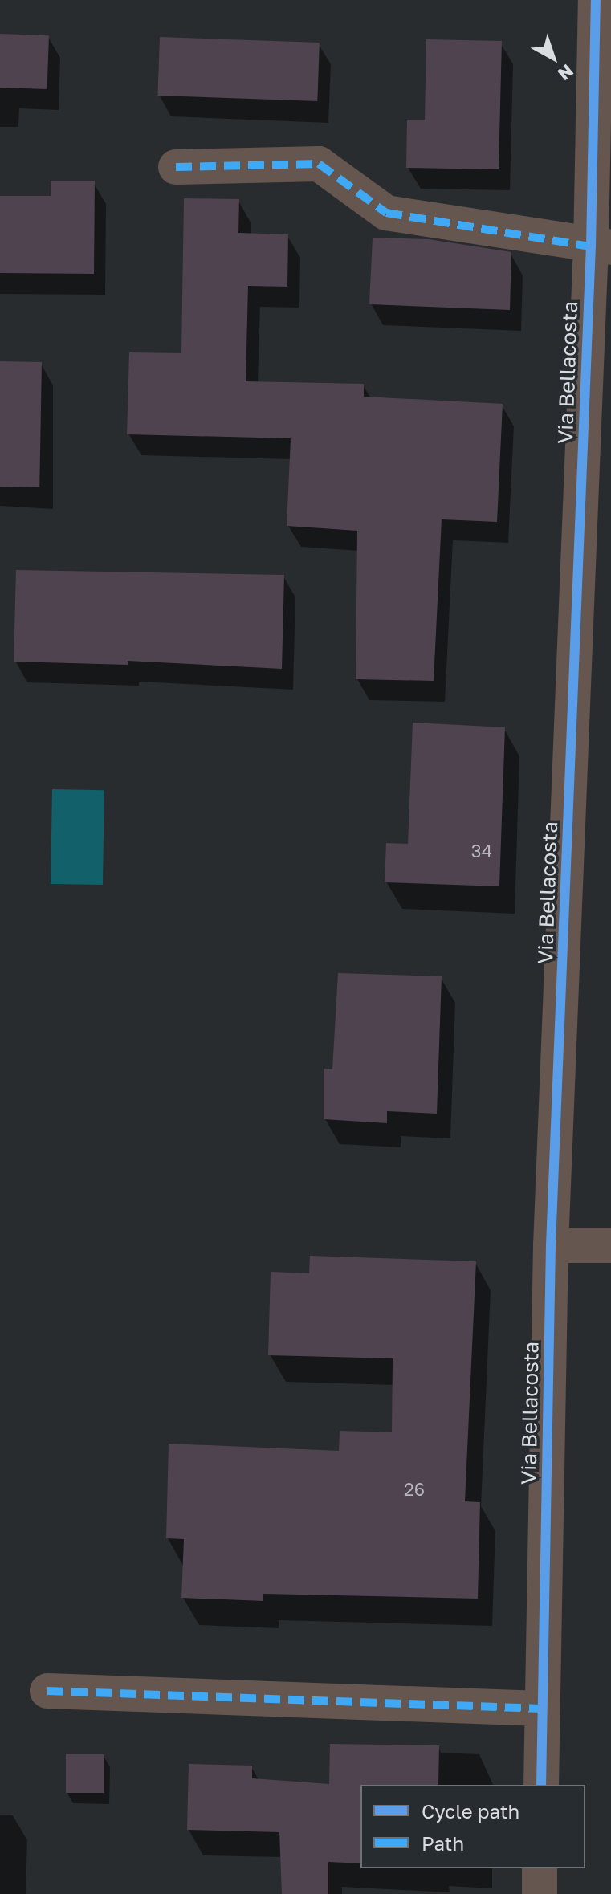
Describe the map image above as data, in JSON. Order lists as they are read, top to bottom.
{
  "streets": {
    "street": ["Via Bellacosta"]
  },
  "house_numbers": ["34", "26"],
  "legend": ["Cycle path", "Path"],
  "north": "bottom right"
}
